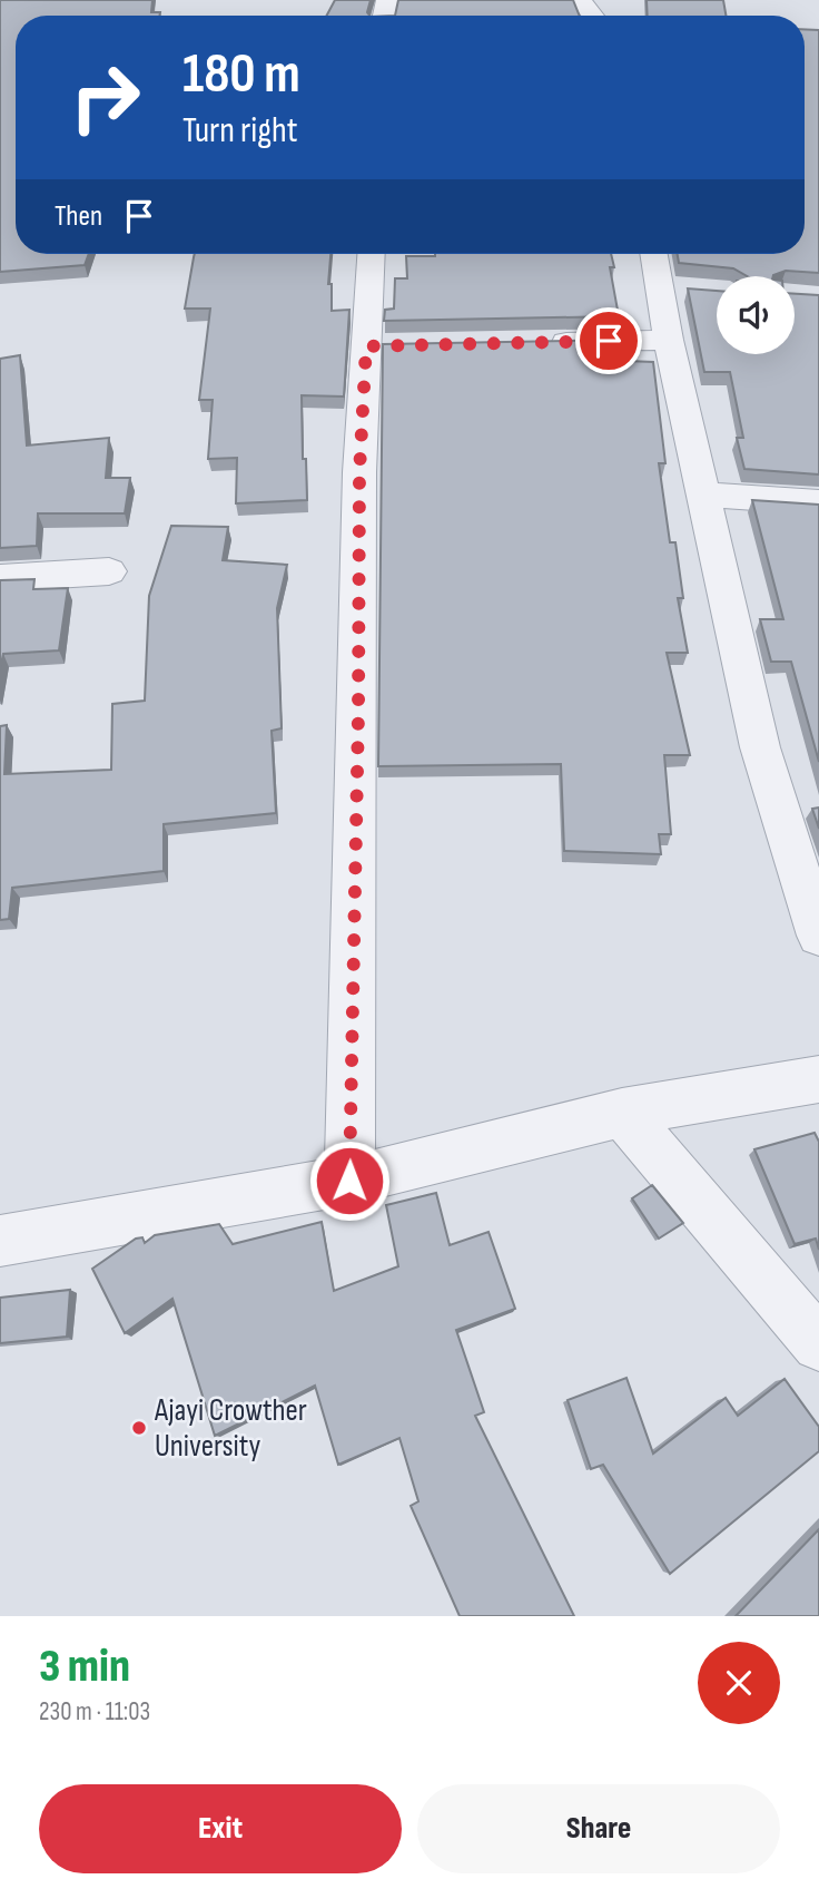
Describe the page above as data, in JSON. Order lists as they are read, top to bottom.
{
  "places": ["Ajayi Crowther University"],
  "page": {
    "turn": ["180 m", "Turn right"],
    "then": "Then",
    "heading": ["3 min", "230 m · 11:03"],
    "buttons": ["Exit", "Share"]
  }
}
